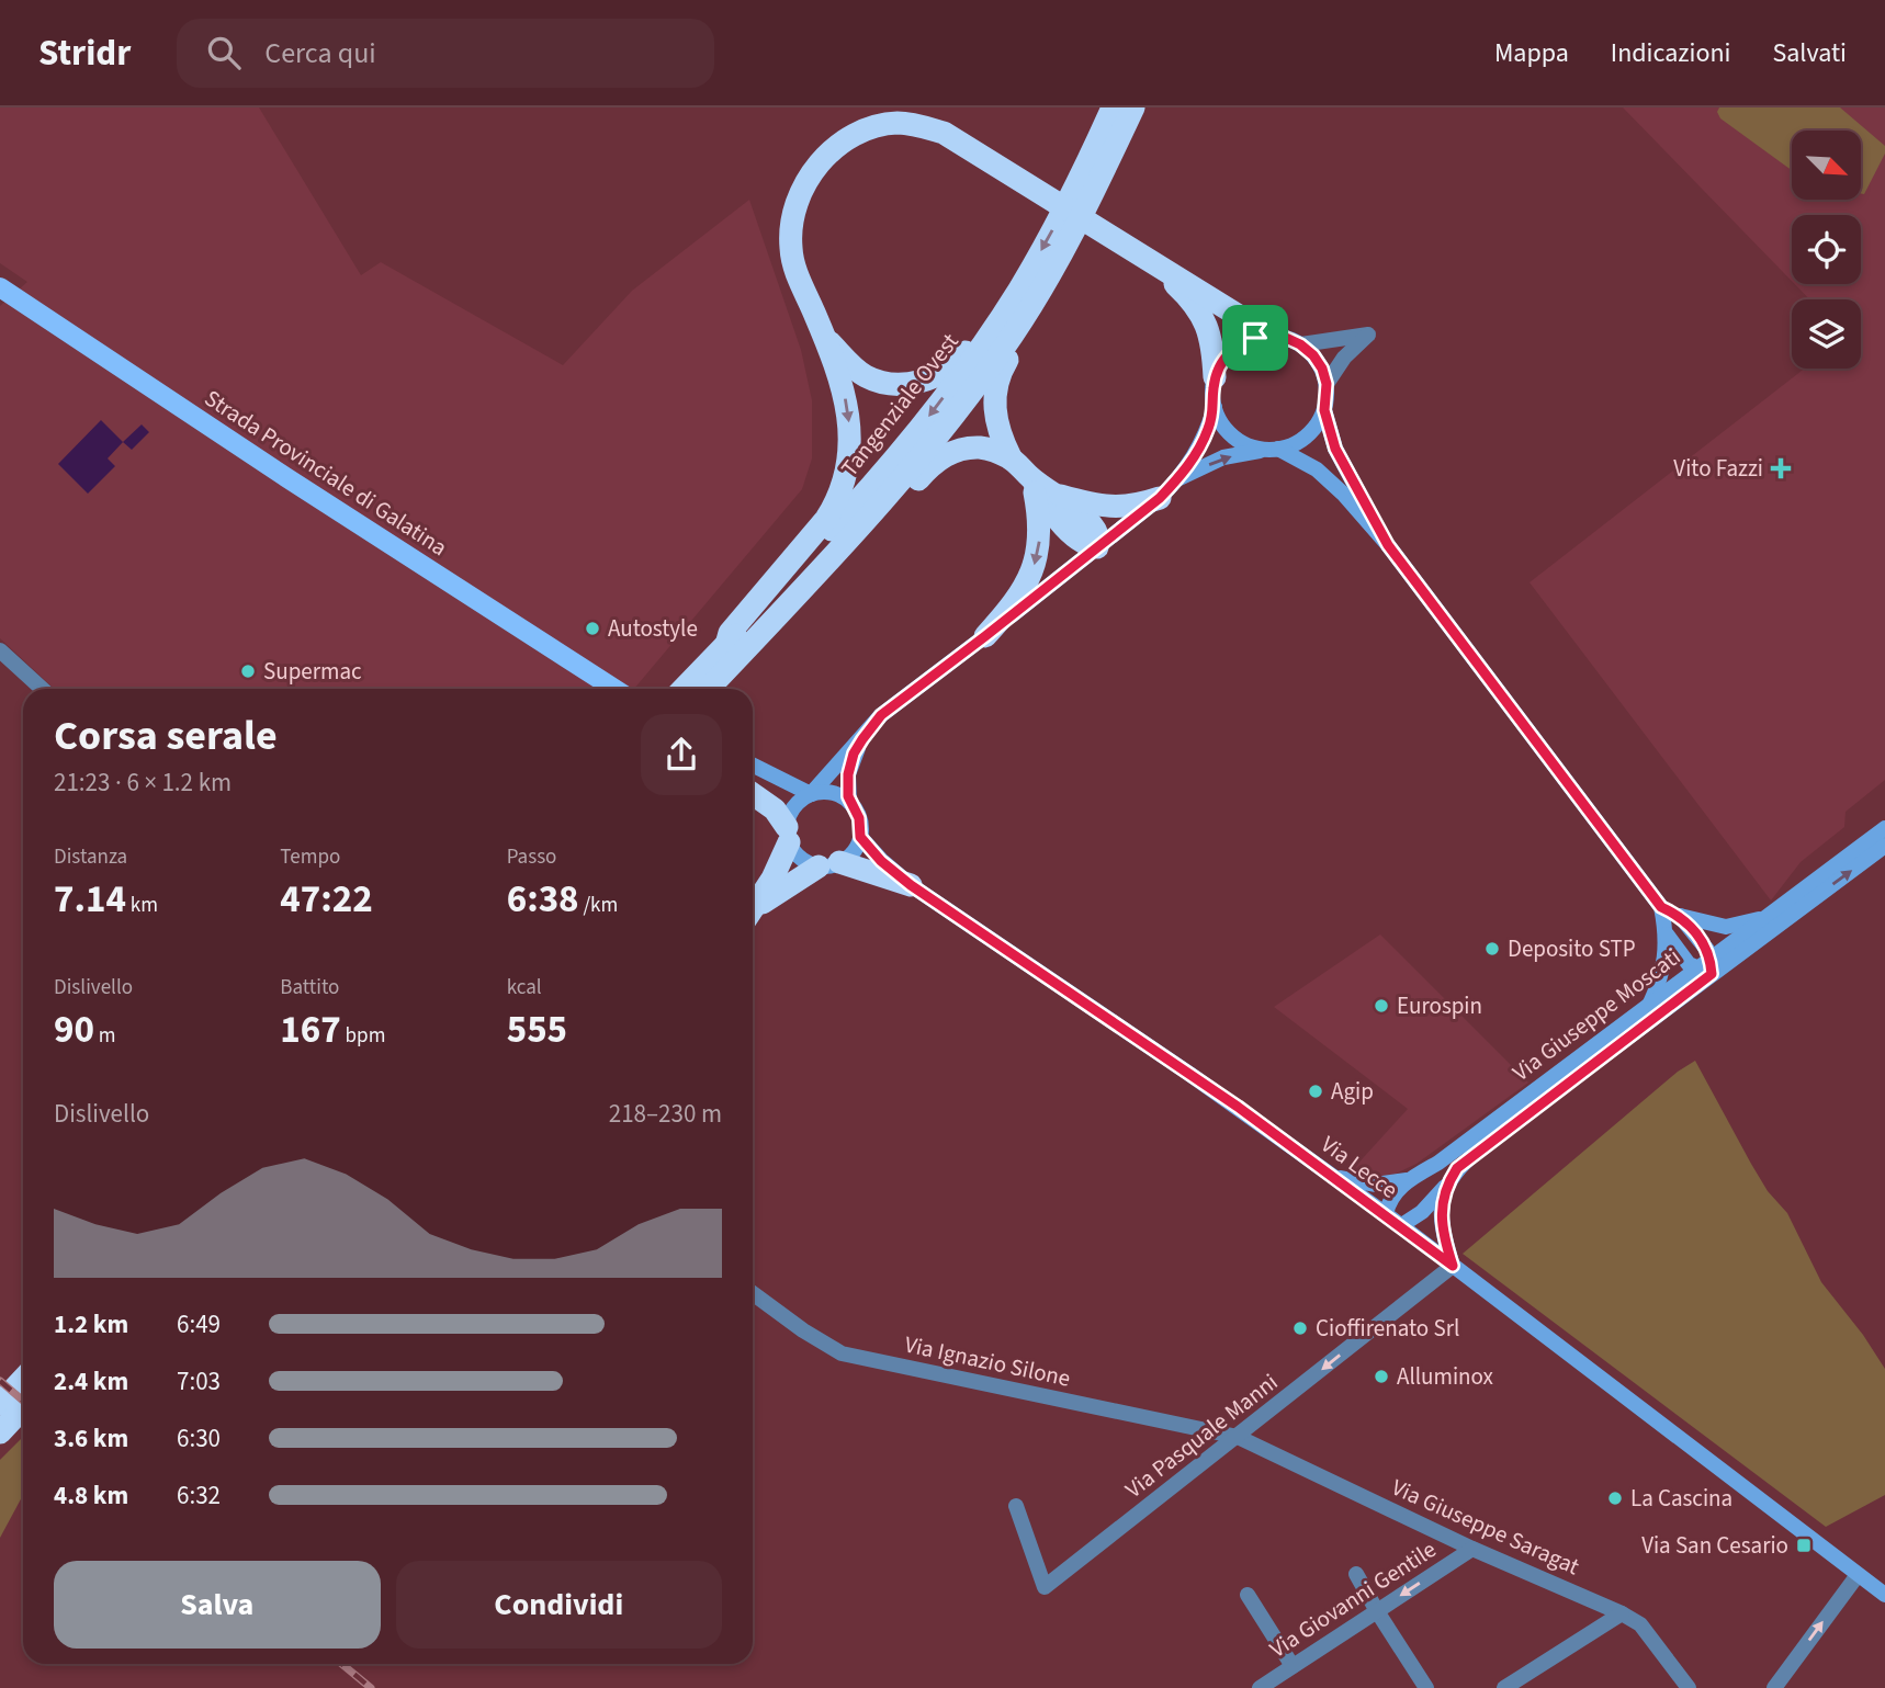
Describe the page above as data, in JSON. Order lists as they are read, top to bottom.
{
  "streets": {
    "highway": ["Tangenziale Ovest"],
    "main road": ["Strada Provinciale di Galatina", "Via Giuseppe Moscati", "Via Lecce"],
    "street": [
      "Via Ignazio Silone",
      "Via Pasquale Manni",
      "Via Giuseppe Saragat",
      "Via Giovanni Gentile"
    ]
  },
  "crossings": [
    ["Via Giuseppe Moscati", "Via Lecce"],
    ["Via Lecce", "Via Pasquale Manni"],
    ["Via Ignazio Silone", "Via Pasquale Manni"],
    ["Via Ignazio Silone", "Via Giuseppe Saragat"],
    ["Via Pasquale Manni", "Via Giuseppe Saragat"],
    ["Via Giuseppe Saragat", "Via Giovanni Gentile"]
  ],
  "one_way": ["Via Pasquale Manni"],
  "places": {
    "health": ["Vito Fazzi"],
    "other": [
      "Autostyle",
      "Supermac",
      "Deposito STP",
      "Eurospin",
      "Agip",
      "Cioffirenato Srl",
      "Alluminox",
      "La Cascina"
    ],
    "transit": ["Via San Cesario"]
  },
  "north": "bottom right",
  "page": {
    "header": "Stridr",
    "search": "Cerca qui",
    "nav": ["Mappa", "Indicazioni", "Salvati"],
    "heading": ["Corsa serale", "21:23 · 6 × 1.2 km"],
    "stats": [
      ["Distanza", "7.14 km"],
      ["Tempo", "47:22"],
      ["Passo", "6:38 /km"],
      ["Dislivello", "90 m"],
      ["Battito", "167 bpm"],
      ["kcal", "555"]
    ],
    "chart": ["Dislivello", "218–230 m"],
    "list": [
      {
        "name": "1.2 km",
        "note": "6:49"
      },
      {
        "name": "2.4 km",
        "note": "7:03"
      },
      {
        "name": "3.6 km",
        "note": "6:30"
      },
      {
        "name": "4.8 km",
        "note": "6:32"
      }
    ],
    "buttons": ["Salva", "Condividi"]
  }
}
